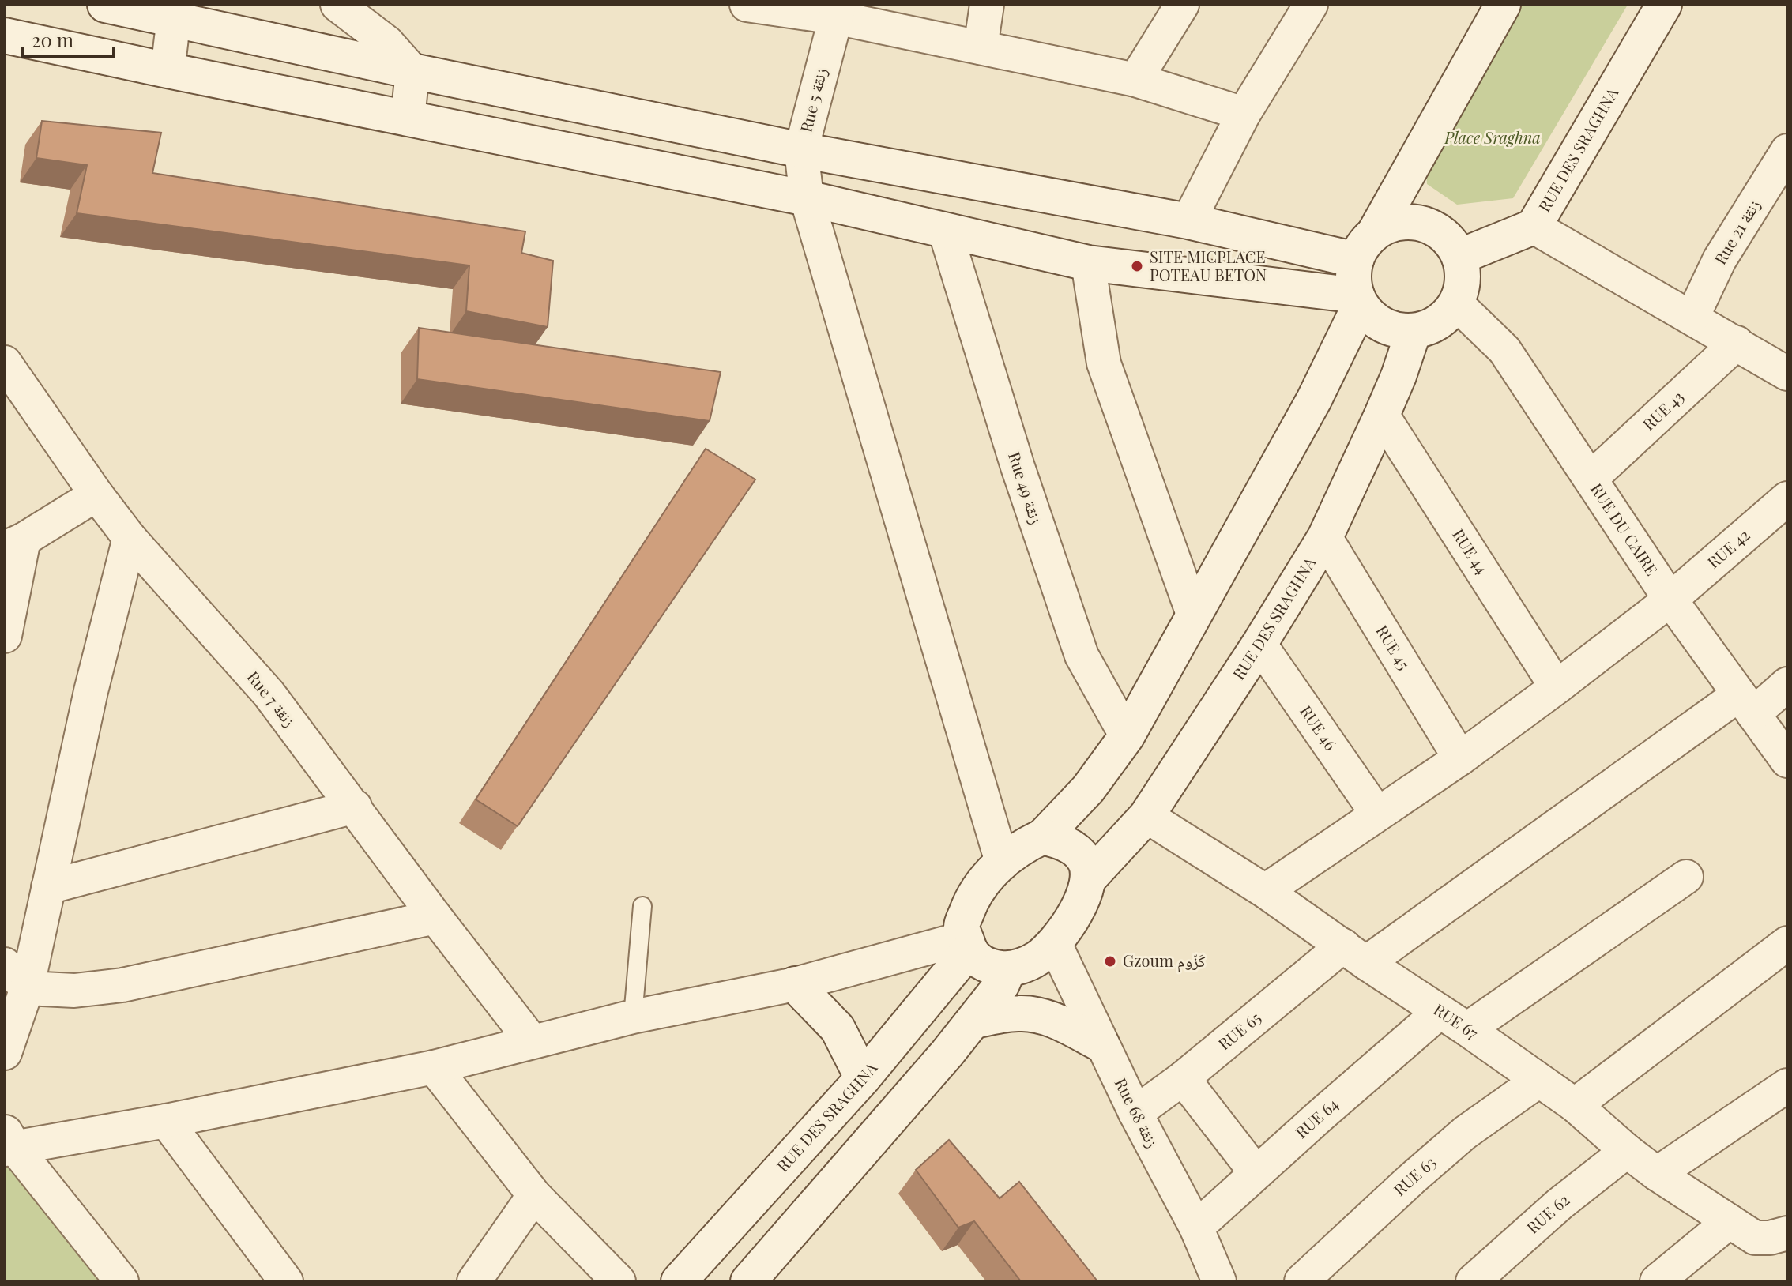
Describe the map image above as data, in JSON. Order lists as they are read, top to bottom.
{
  "streets": {
    "street": [
      "Rue 5 زنقة",
      "RUE DES SRAGHNA",
      "Rue 21 زنقة",
      "RUE 43",
      "Rue 49 زنقة",
      "RUE DU CAIRE",
      "RUE 42",
      "RUE 44",
      "RUE 45",
      "Rue 7 زنقة",
      "RUE 46",
      "RUE 67",
      "RUE 65",
      "Rue 68 زنقة",
      "RUE 64",
      "RUE 63",
      "RUE 62"
    ]
  },
  "crossings": [
    ["Rue 5 زنقة", "RUE DES SRAGHNA"],
    ["Rue 5 زنقة", "Rue 68 زنقة"],
    ["RUE DES SRAGHNA", "RUE DU CAIRE"],
    ["RUE DES SRAGHNA", "RUE 44"],
    ["RUE DES SRAGHNA", "RUE 45"],
    ["RUE DES SRAGHNA", "RUE 46"],
    ["RUE DES SRAGHNA", "RUE 67"],
    ["RUE DES SRAGHNA", "Rue 68 زنقة"],
    ["RUE 43", "RUE DU CAIRE"],
    ["RUE DU CAIRE", "RUE 42"],
    ["RUE DU CAIRE", "RUE 65"],
    ["RUE 42", "RUE 44"],
    ["RUE 42", "RUE 45"],
    ["RUE 42", "RUE 46"],
    ["RUE 42", "RUE 67"],
    ["RUE 67", "RUE 65"],
    ["RUE 67", "RUE 64"],
    ["RUE 67", "RUE 63"],
    ["RUE 67", "RUE 62"],
    ["RUE 65", "Rue 68 زنقة"],
    ["Rue 68 زنقة", "RUE 64"]
  ],
  "parks": ["Place Sraghna"],
  "places": ["SITE MICPLACE POTEAU BETON", "Gzoum كَزّوم"],
  "scale_bar": "20 m"
}
